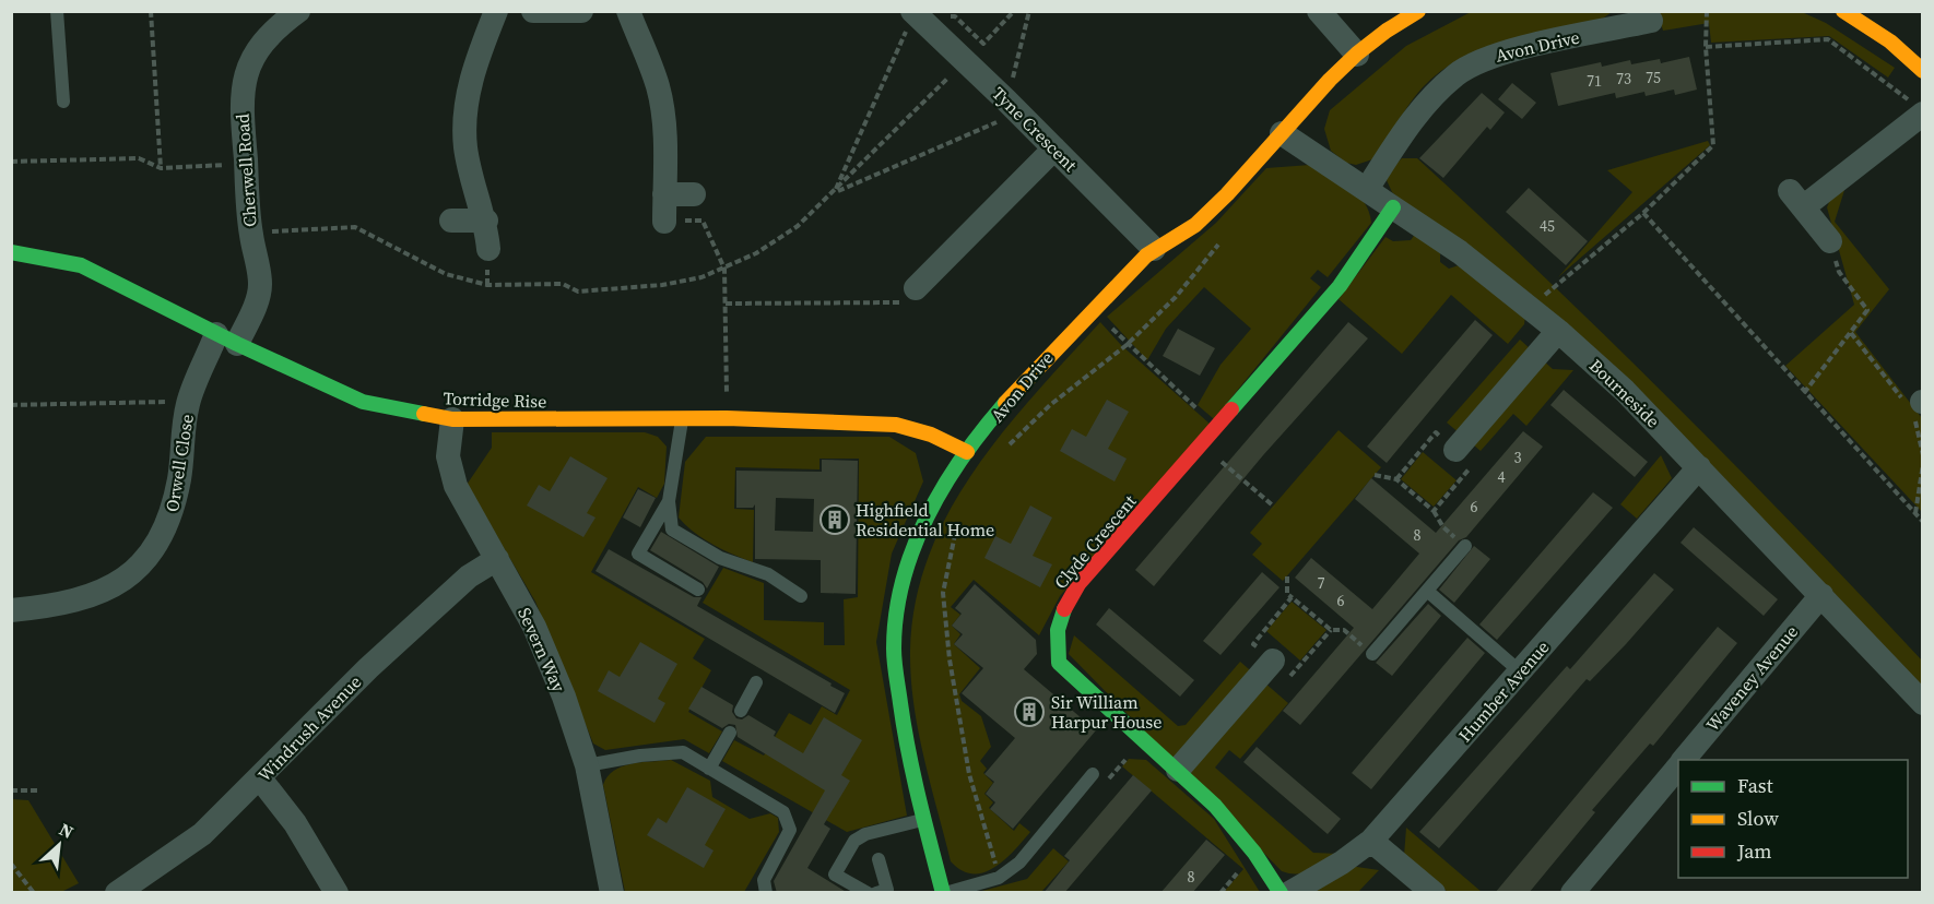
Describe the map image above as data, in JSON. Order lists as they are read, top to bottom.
{
  "streets": {
    "street": [
      "Avon Drive",
      "Tyne Crescent",
      "Cherwell Road",
      "Bourneside",
      "Torridge Rise",
      "Orwell Close",
      "Clyde Crescent",
      "Severn Way",
      "Waveney Avenue",
      "Humber Avenue",
      "Windrush Avenue"
    ]
  },
  "crossings": [
    ["Avon Drive", "Tyne Crescent"],
    ["Avon Drive", "Bourneside"],
    ["Avon Drive", "Torridge Rise"],
    ["Cherwell Road", "Torridge Rise"],
    ["Cherwell Road", "Orwell Close"],
    ["Bourneside", "Clyde Crescent"],
    ["Bourneside", "Waveney Avenue"],
    ["Bourneside", "Humber Avenue"],
    ["Torridge Rise", "Orwell Close"],
    ["Torridge Rise", "Severn Way"],
    ["Severn Way", "Windrush Avenue"]
  ],
  "places": {
    "building": ["Highfield Residential Home", "Sir William Harpur House"]
  },
  "house_numbers": [
    "75",
    "73",
    "71",
    "45",
    "3",
    "4",
    "6",
    "8",
    "7",
    "6",
    "8"
  ],
  "legend": ["Fast", "Slow", "Jam"],
  "north": "top right"
}
